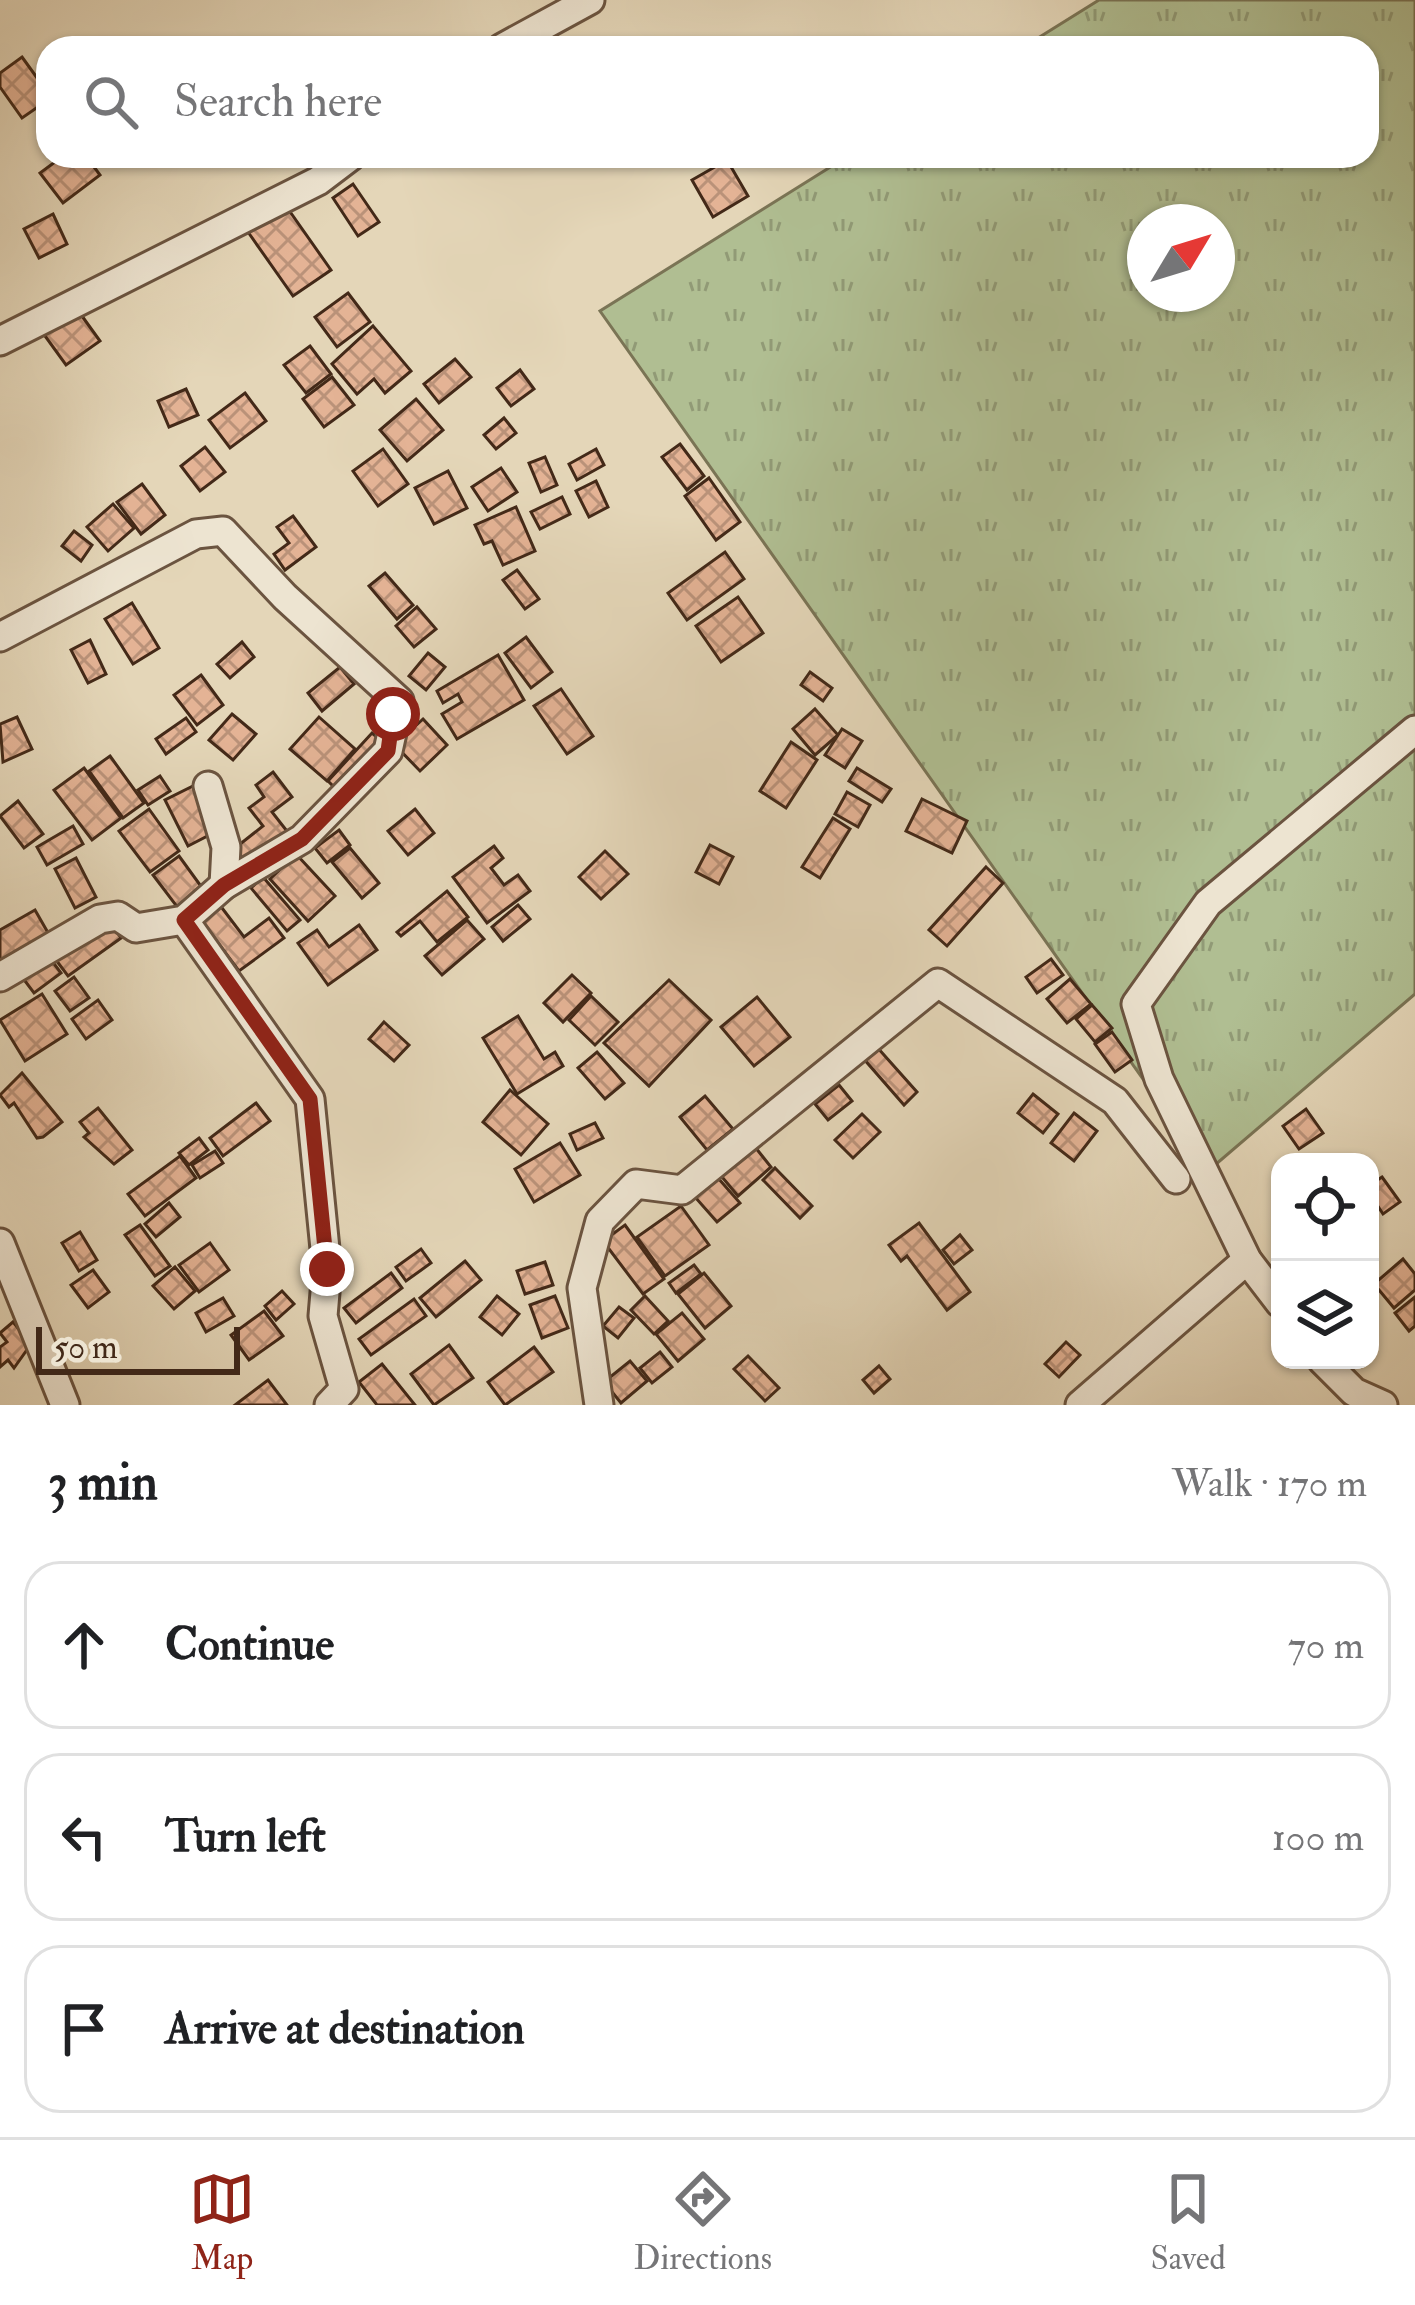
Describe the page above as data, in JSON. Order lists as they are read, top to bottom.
{
  "scale_bar": "50 m",
  "north": "top right",
  "page": {
    "search": "Search here",
    "scale": "50 m",
    "heading": ["3 min", "Walk · 170 m"],
    "list": [
      ["Continue", "70 m"],
      ["Turn left", "100 m"],
      "Arrive at destination"
    ],
    "nav": ["Map", "Directions", "Saved"]
  }
}
